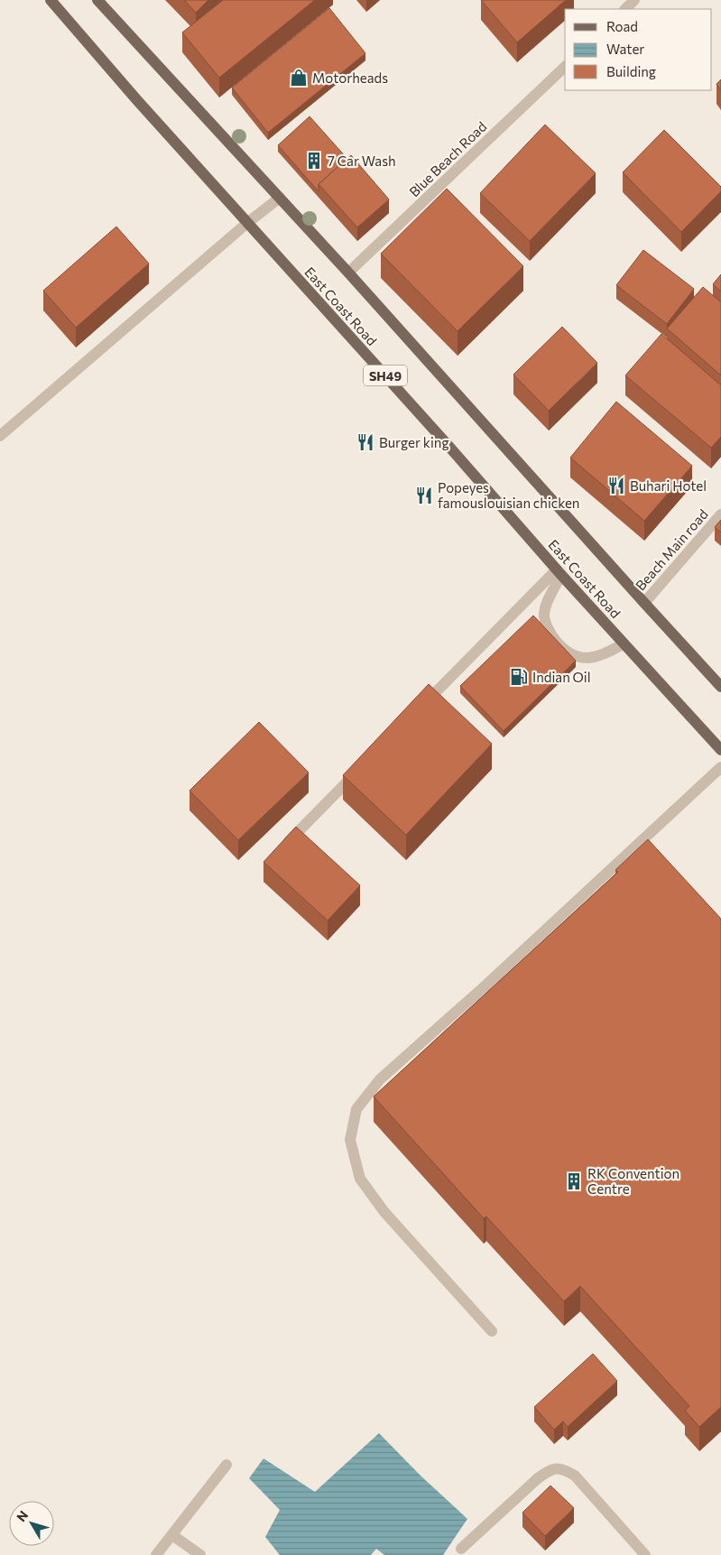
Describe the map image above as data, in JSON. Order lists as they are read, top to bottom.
{
  "streets": {
    "main road": ["East Coast Road", "SH49"],
    "street": ["Blue Beach Road", "Beach Main road"]
  },
  "crossings": [
    ["Blue Beach Road", "East Coast Road"],
    ["East Coast Road", "Beach Main road"]
  ],
  "places": {
    "shop": ["Motorheads"],
    "building": ["7 Car Wash", "RK Convention Centre"],
    "restaurant": ["Burger king", "Buhari Hotel", "Popeyes famouslouisian chicken"],
    "fuel station": ["Indian Oil"]
  },
  "legend": ["Road", "Water", "Building"],
  "north": "top left"
}
